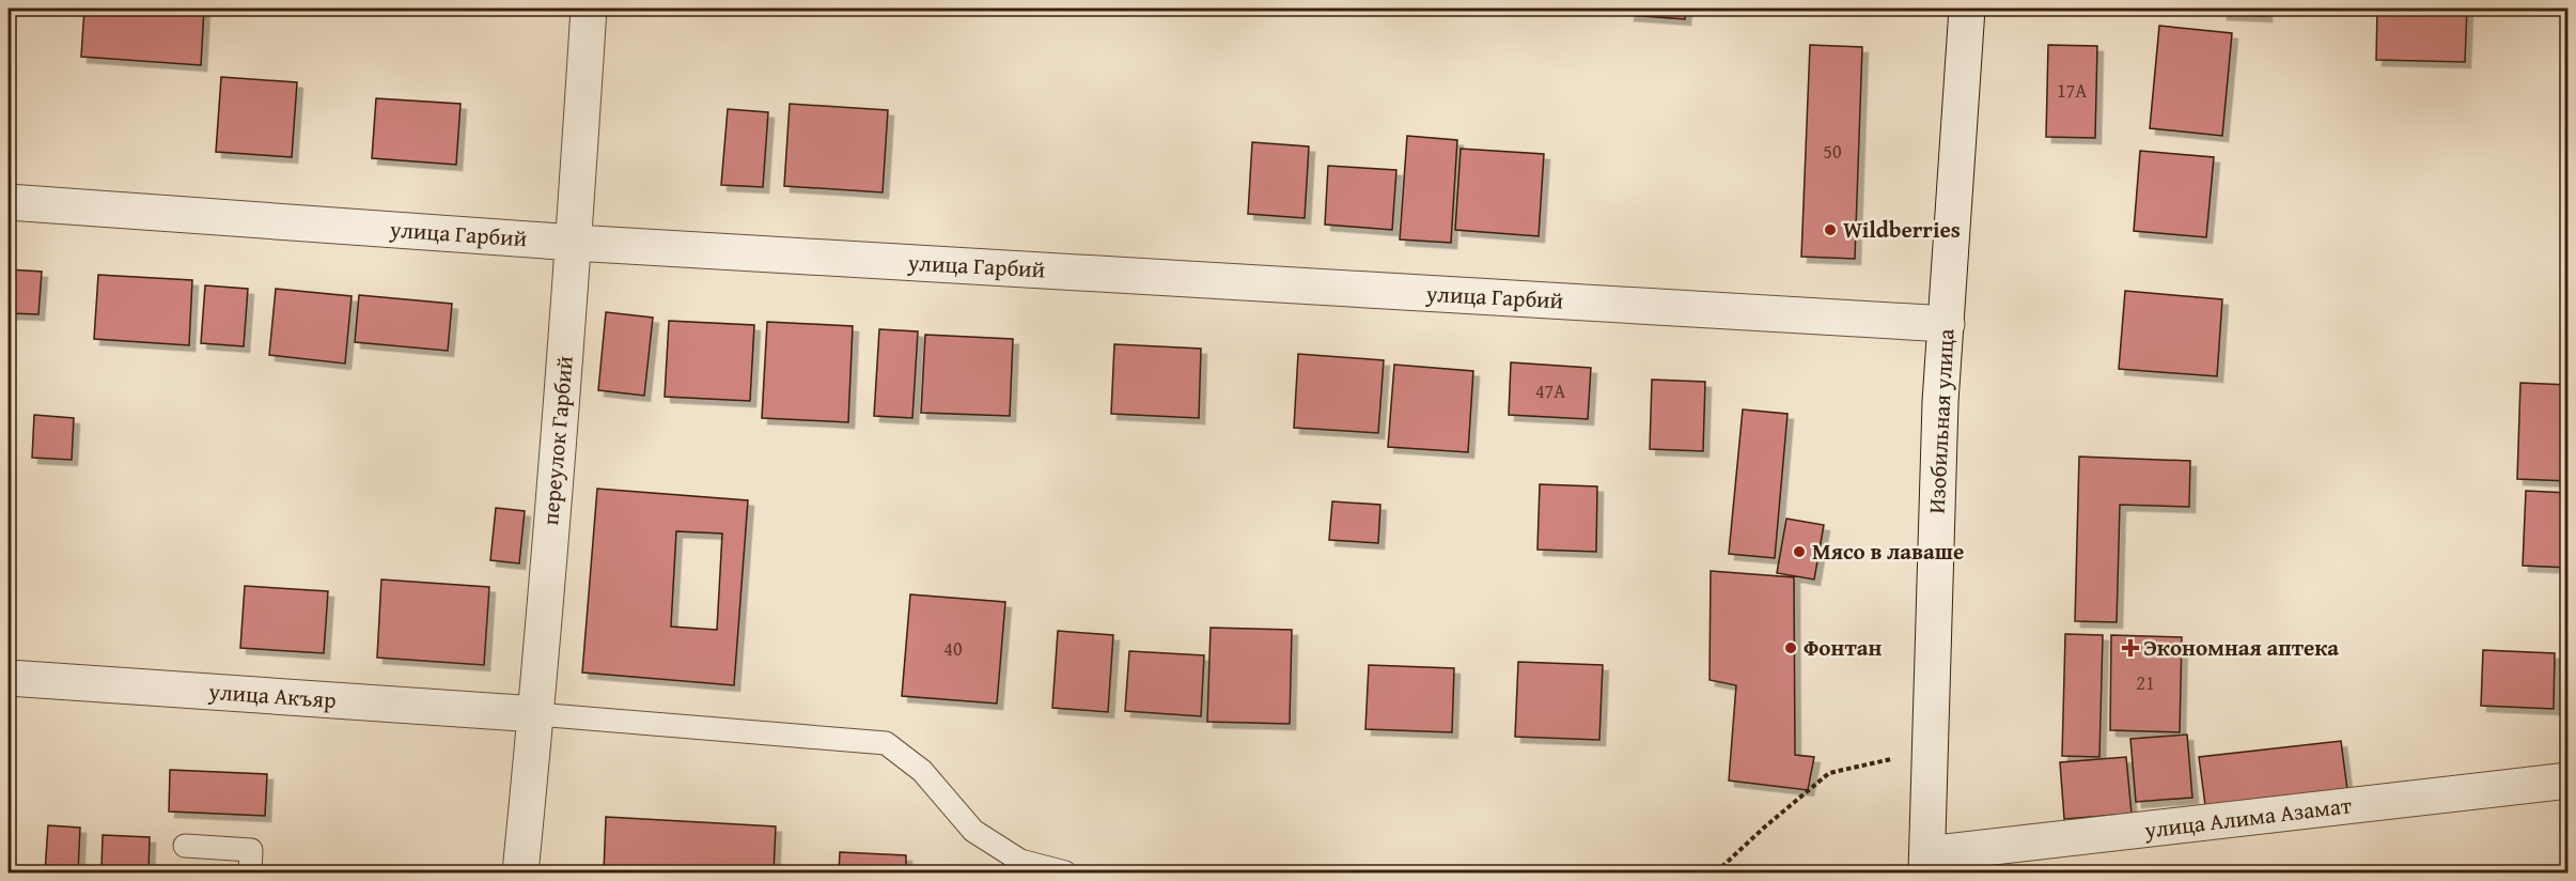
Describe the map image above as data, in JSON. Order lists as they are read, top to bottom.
{
  "streets": {
    "street": [
      "улица Гарбий",
      "Изобильная улица",
      "переулок Гарбий",
      "улица Акъяр",
      "улица Алима Азамат"
    ]
  },
  "crossings": [
    ["улица Гарбий", "Изобильная улица"],
    ["улица Гарбий", "переулок Гарбий"],
    ["Изобильная улица", "улица Алима Азамат"],
    ["переулок Гарбий", "улица Акъяр"]
  ],
  "places": {
    "other": ["Wildberries", "Мясо в лаваше", "Фонтан"],
    "health": ["Экономная аптека"]
  },
  "house_numbers": [
    "17А",
    "50",
    "47А",
    "40",
    "21"
  ]
}
